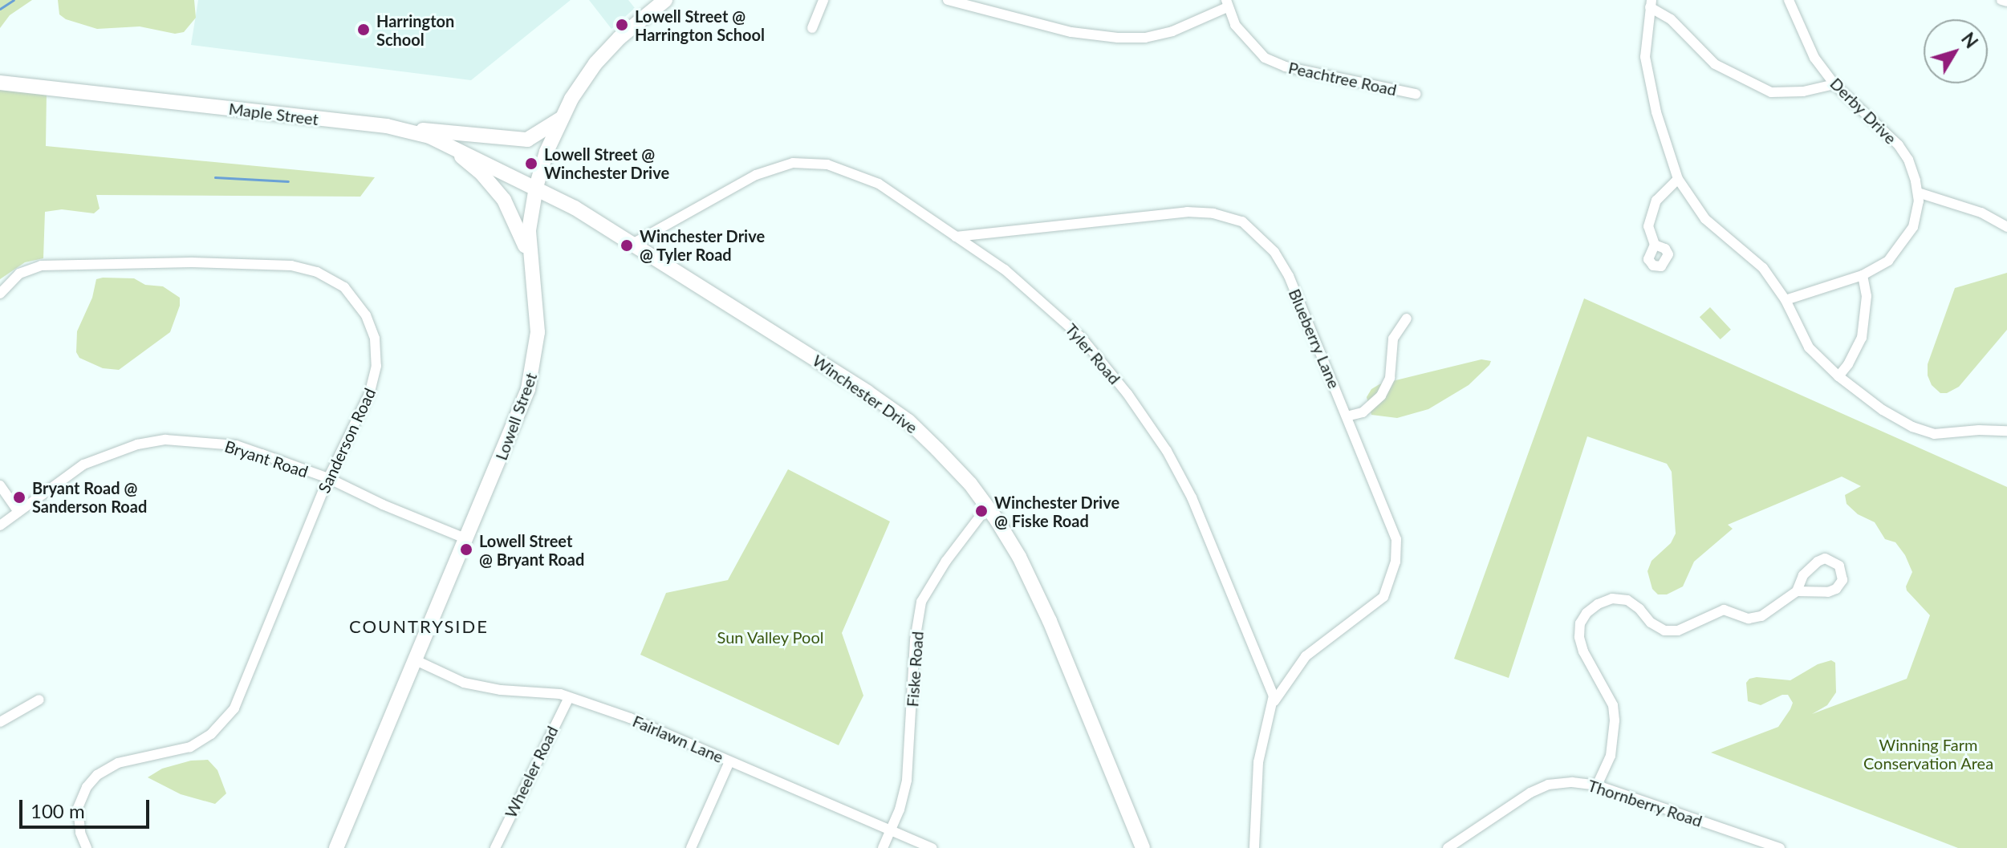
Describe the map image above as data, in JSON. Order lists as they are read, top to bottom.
{
  "streets": {
    "main road": ["Maple Street", "Winchester Drive", "Lowell Street"],
    "street": [
      "Peachtree Road",
      "Derby Drive",
      "Blueberry Lane",
      "Tyler Road",
      "Sanderson Road",
      "Bryant Road",
      "Fiske Road",
      "Fairlawn Lane",
      "Wheeler Road",
      "Thornberry Road"
    ]
  },
  "crossings": [
    ["Maple Street", "Winchester Drive"],
    ["Maple Street", "Lowell Street"],
    ["Blueberry Lane", "Tyler Road"],
    ["Tyler Road", "Winchester Drive"],
    ["Winchester Drive", "Lowell Street"],
    ["Winchester Drive", "Fiske Road"],
    ["Lowell Street", "Bryant Road"],
    ["Lowell Street", "Fairlawn Lane"],
    ["Sanderson Road", "Bryant Road"],
    ["Fiske Road", "Fairlawn Lane"],
    ["Fairlawn Lane", "Wheeler Road"]
  ],
  "districts": ["COUNTRYSIDE"],
  "parks": ["Sun Valley Pool", "Winning Farm Conservation Area"],
  "places": [
    "Lowell Street @ Harrington School",
    "Harrington School",
    "Lowell Street @ Winchester Drive",
    "Winchester Drive @ Tyler Road",
    "Bryant Road @ Sanderson Road",
    "Winchester Drive @ Fiske Road",
    "Lowell Street @ Bryant Road"
  ],
  "scale_bar": "100 m",
  "north": "top right"
}
